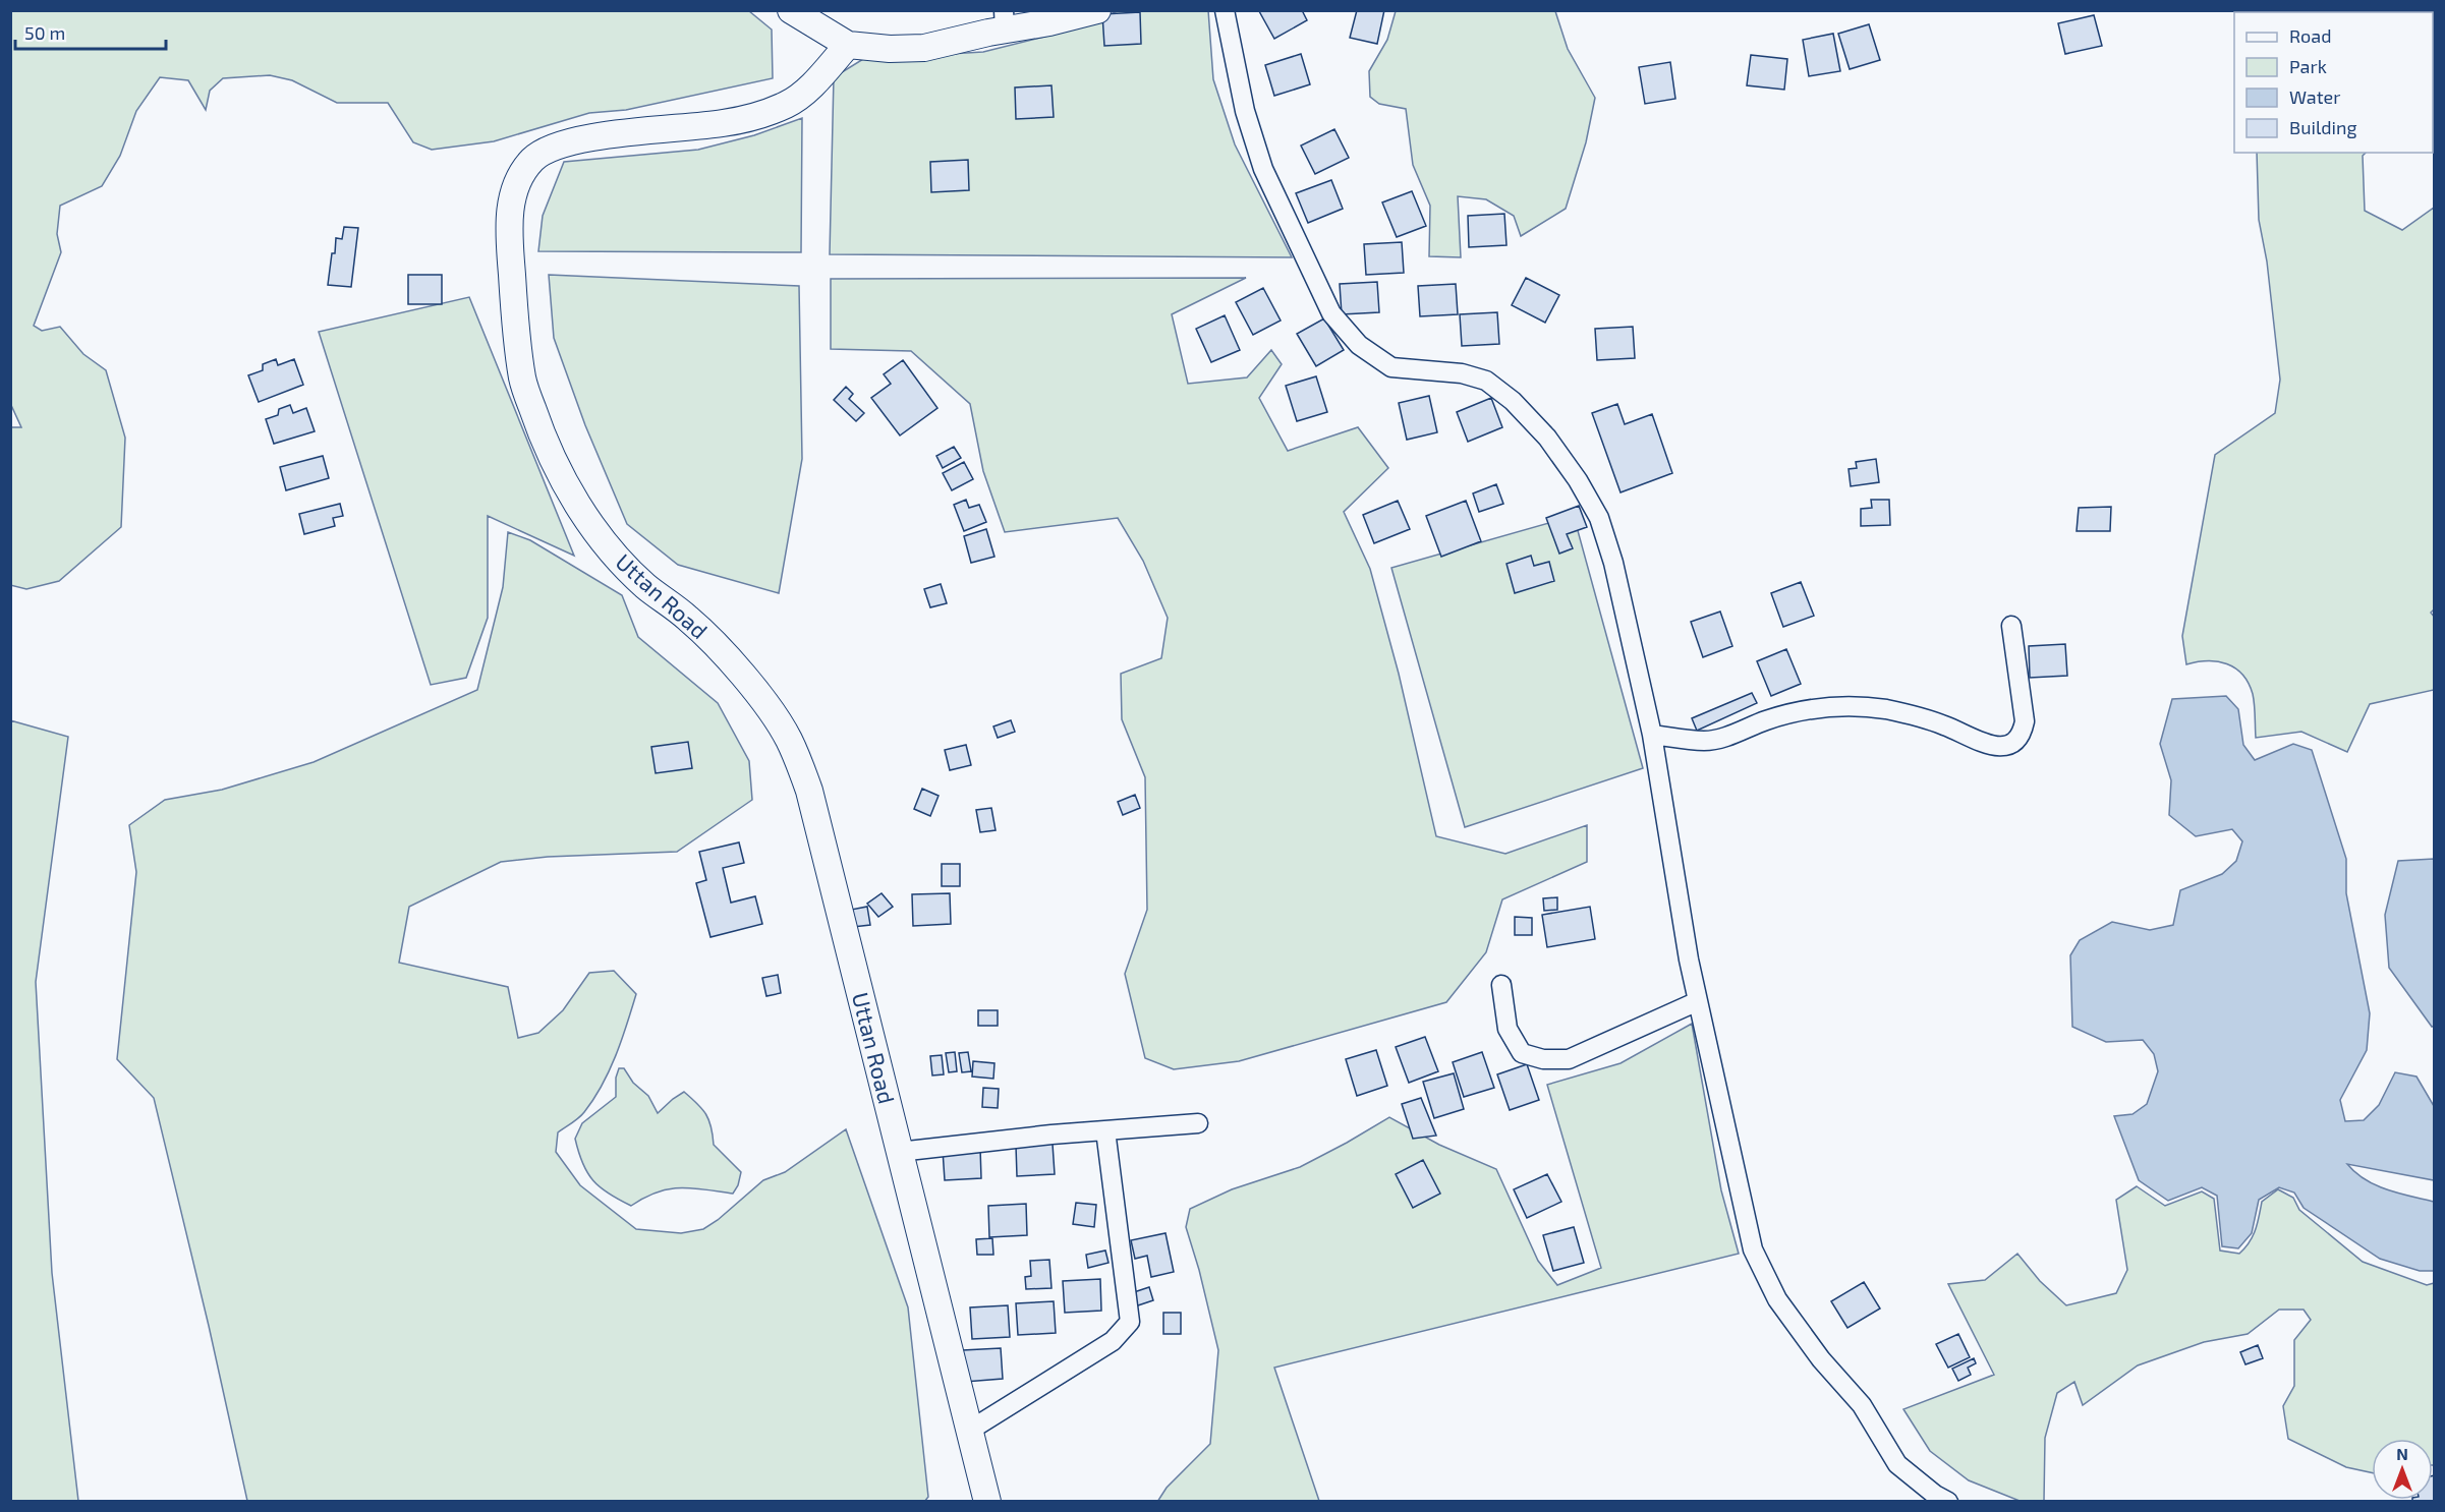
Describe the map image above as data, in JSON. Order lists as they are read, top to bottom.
{
  "streets": {
    "main road": ["Uttan Road"]
  },
  "legend": [
    "Road",
    "Park",
    "Water",
    "Building"
  ],
  "scale_bar": "50 m",
  "north": "top"
}
